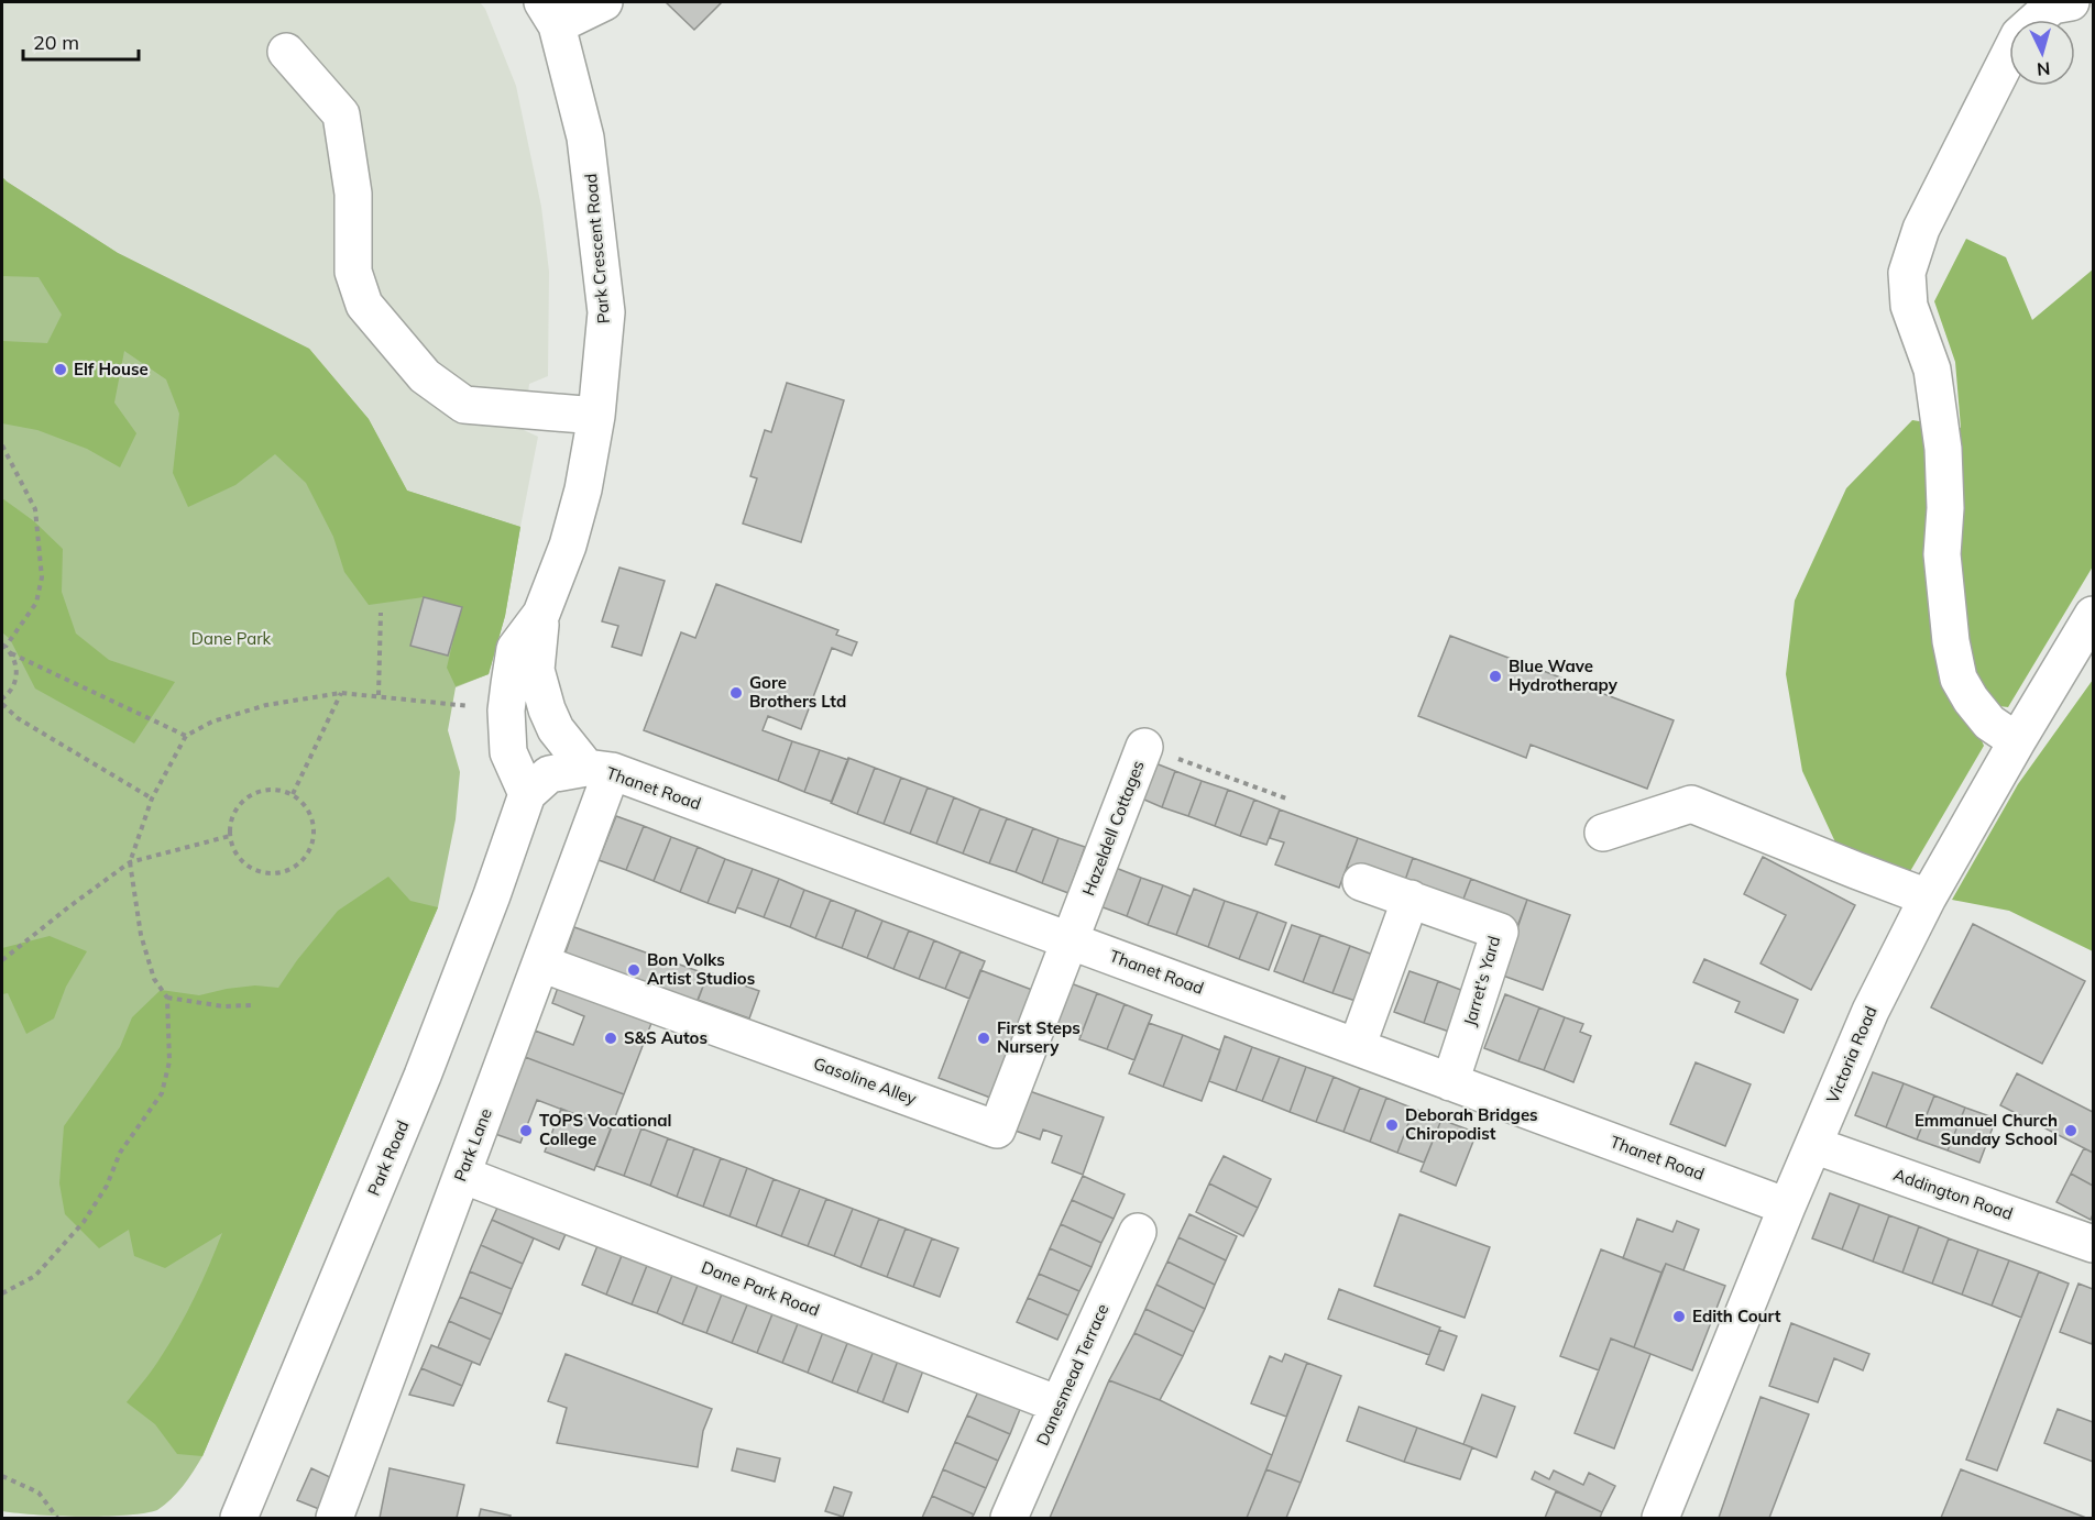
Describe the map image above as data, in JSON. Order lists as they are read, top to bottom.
{
  "streets": {
    "street": [
      "Park Crescent Road",
      "Thanet Road",
      "Hazeldell Cottages",
      "Jarret's Yard",
      "Victoria Road",
      "Gasoline Alley",
      "Park Lane",
      "Park Road",
      "Addington Road",
      "Dane Park Road",
      "Danesmead Terrace"
    ]
  },
  "crossings": [
    ["Park Crescent Road", "Thanet Road"],
    ["Park Crescent Road", "Park Lane"],
    ["Park Crescent Road", "Park Road"],
    ["Thanet Road", "Hazeldell Cottages"],
    ["Thanet Road", "Jarret's Yard"],
    ["Thanet Road", "Victoria Road"],
    ["Thanet Road", "Gasoline Alley"],
    ["Thanet Road", "Park Lane"],
    ["Thanet Road", "Park Road"],
    ["Hazeldell Cottages", "Gasoline Alley"],
    ["Victoria Road", "Addington Road"],
    ["Gasoline Alley", "Park Lane"],
    ["Park Lane", "Dane Park Road"],
    ["Dane Park Road", "Danesmead Terrace"]
  ],
  "parks": ["Dane Park"],
  "places": [
    "Elf House",
    "Blue Wave Hydrotherapy",
    "Gore Brothers Ltd",
    "Bon Volks Artist Studios",
    "S&S Autos",
    "First Steps Nursery",
    "Deborah Bridges Chiropodist",
    "TOPS Vocational College",
    "Emmanuel Church Sunday School",
    "Edith Court"
  ],
  "scale_bar": "20 m",
  "north": "bottom"
}
